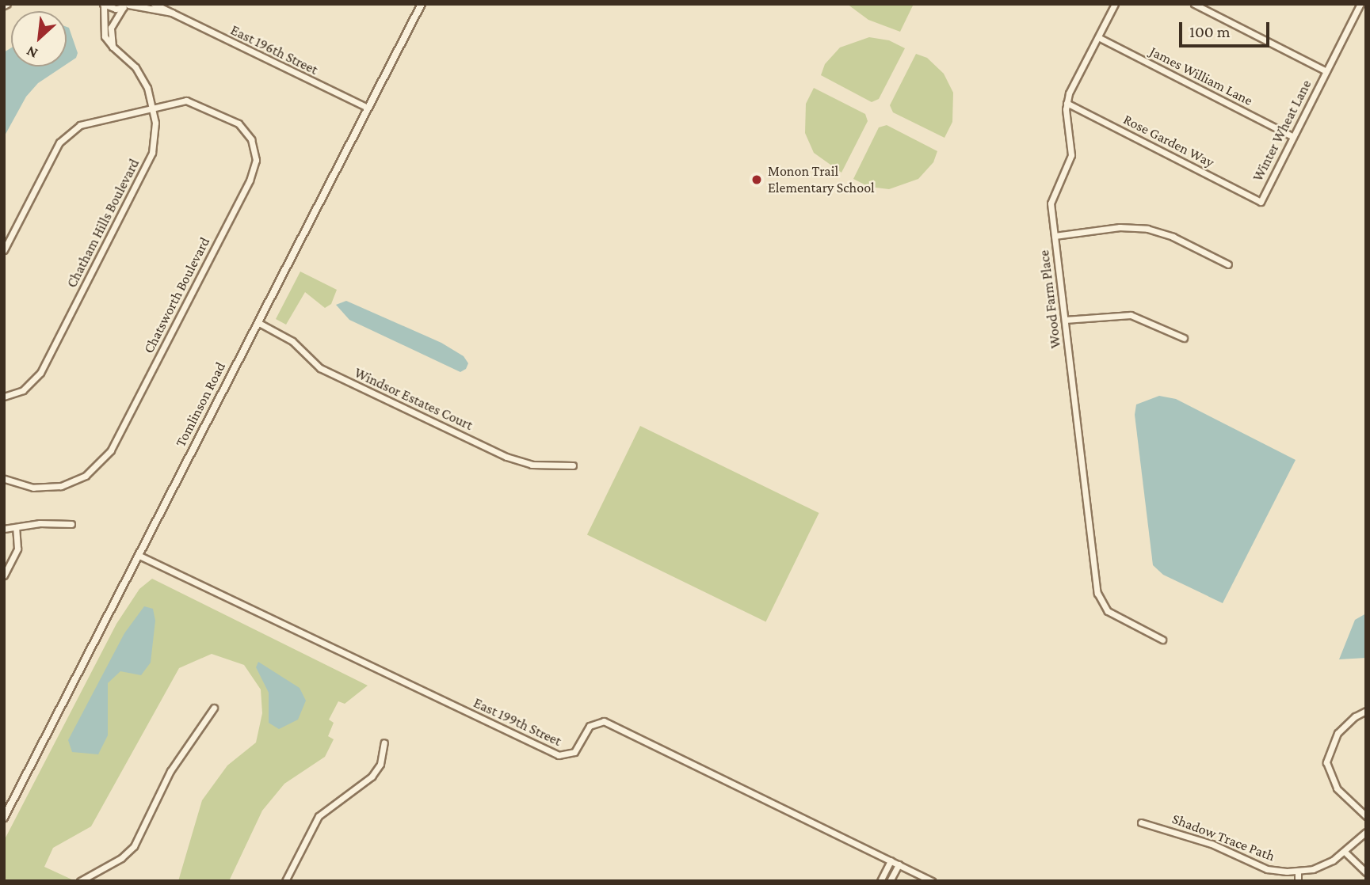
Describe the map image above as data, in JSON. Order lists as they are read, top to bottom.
{
  "streets": {
    "street": [
      "East 196th Street",
      "James William Lane",
      "Winter Wheat Lane",
      "Rose Garden Way",
      "Chatham Hills Boulevard",
      "Chatsworth Boulevard",
      "Wood Farm Place",
      "Windsor Estates Court",
      "Tomlinson Road",
      "East 199th Street",
      "Shadow Trace Path"
    ]
  },
  "crossings": [
    ["East 196th Street", "Chatham Hills Boulevard"],
    ["East 196th Street", "Tomlinson Road"],
    ["James William Lane", "Winter Wheat Lane"],
    ["Winter Wheat Lane", "Rose Garden Way"],
    ["Rose Garden Way", "Wood Farm Place"],
    ["Chatham Hills Boulevard", "Chatsworth Boulevard"],
    ["Windsor Estates Court", "Tomlinson Road"],
    ["Tomlinson Road", "East 199th Street"]
  ],
  "places": ["Monon Trail Elementary School"],
  "scale_bar": "100 m",
  "north": "bottom left"
}
